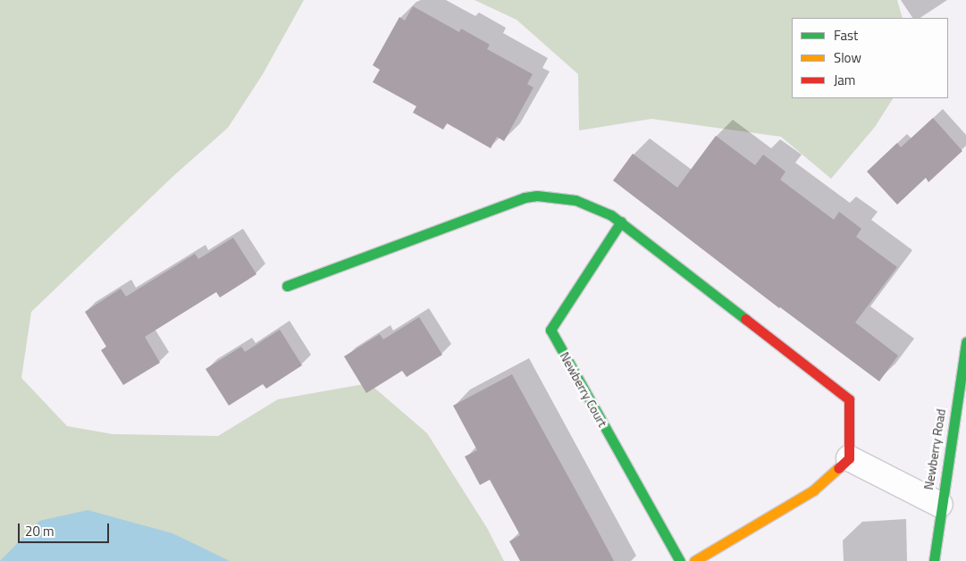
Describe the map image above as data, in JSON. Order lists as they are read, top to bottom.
{
  "streets": {
    "street": ["Newberry Court", "Newberry Road"]
  },
  "legend": ["Fast", "Slow", "Jam"],
  "scale_bar": "20 m"
}
